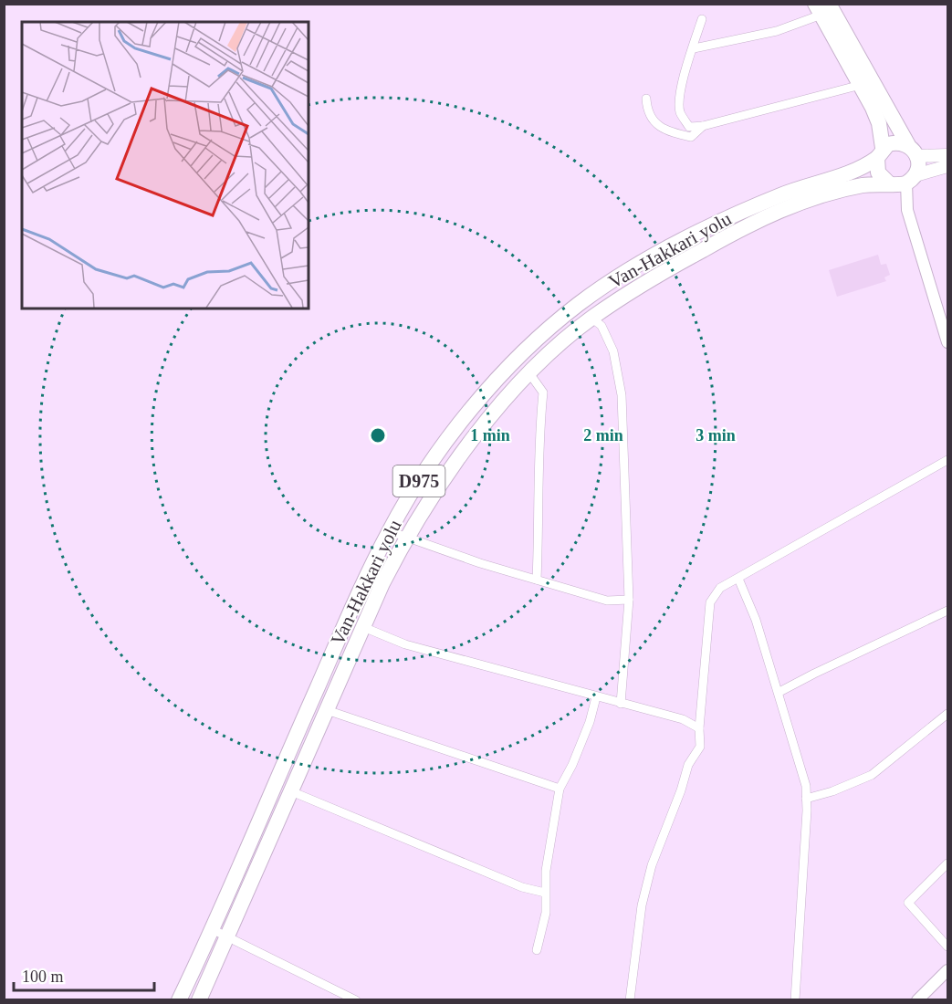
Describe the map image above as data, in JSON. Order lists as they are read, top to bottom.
{
  "streets": {
    "highway": ["Van-Hakkari yolu", "D975"]
  },
  "crossings": [
    ["Van-Hakkari yolu", "D975"]
  ],
  "scale_bar": "100 m",
  "rings": ["1 min", "2 min", "3 min"]
}
